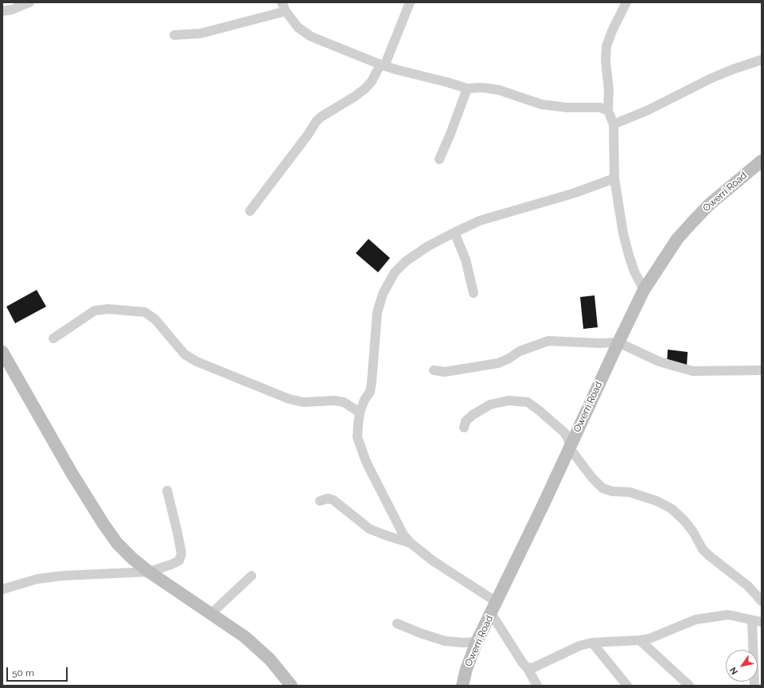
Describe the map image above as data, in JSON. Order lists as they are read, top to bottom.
{
  "streets": {
    "main road": ["Owerri Road"]
  },
  "scale_bar": "50 m",
  "north": "bottom left"
}
